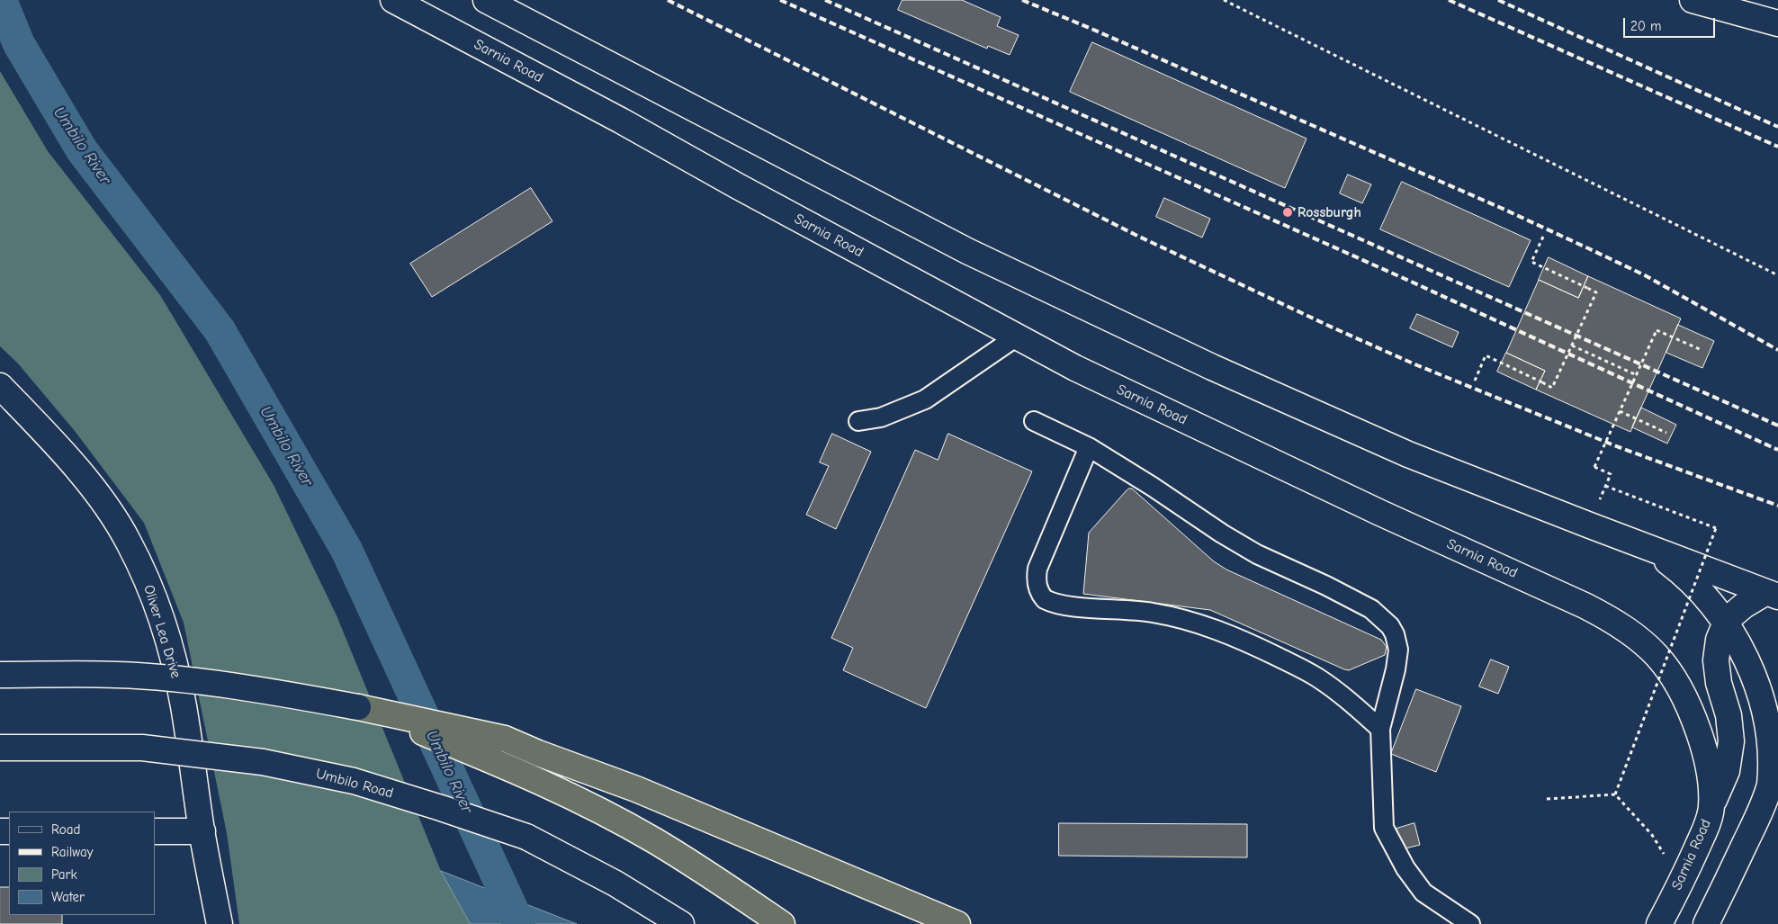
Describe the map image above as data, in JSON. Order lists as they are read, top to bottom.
{
  "streets": {
    "main road": ["Sarnia Road", "Oliver Lea Drive", "Umbilo Road"]
  },
  "water": ["Umbilo River"],
  "places": ["Rossburgh"],
  "legend": [
    "Road",
    "Railway",
    "Park",
    "Water"
  ],
  "scale_bar": "20 m"
}
